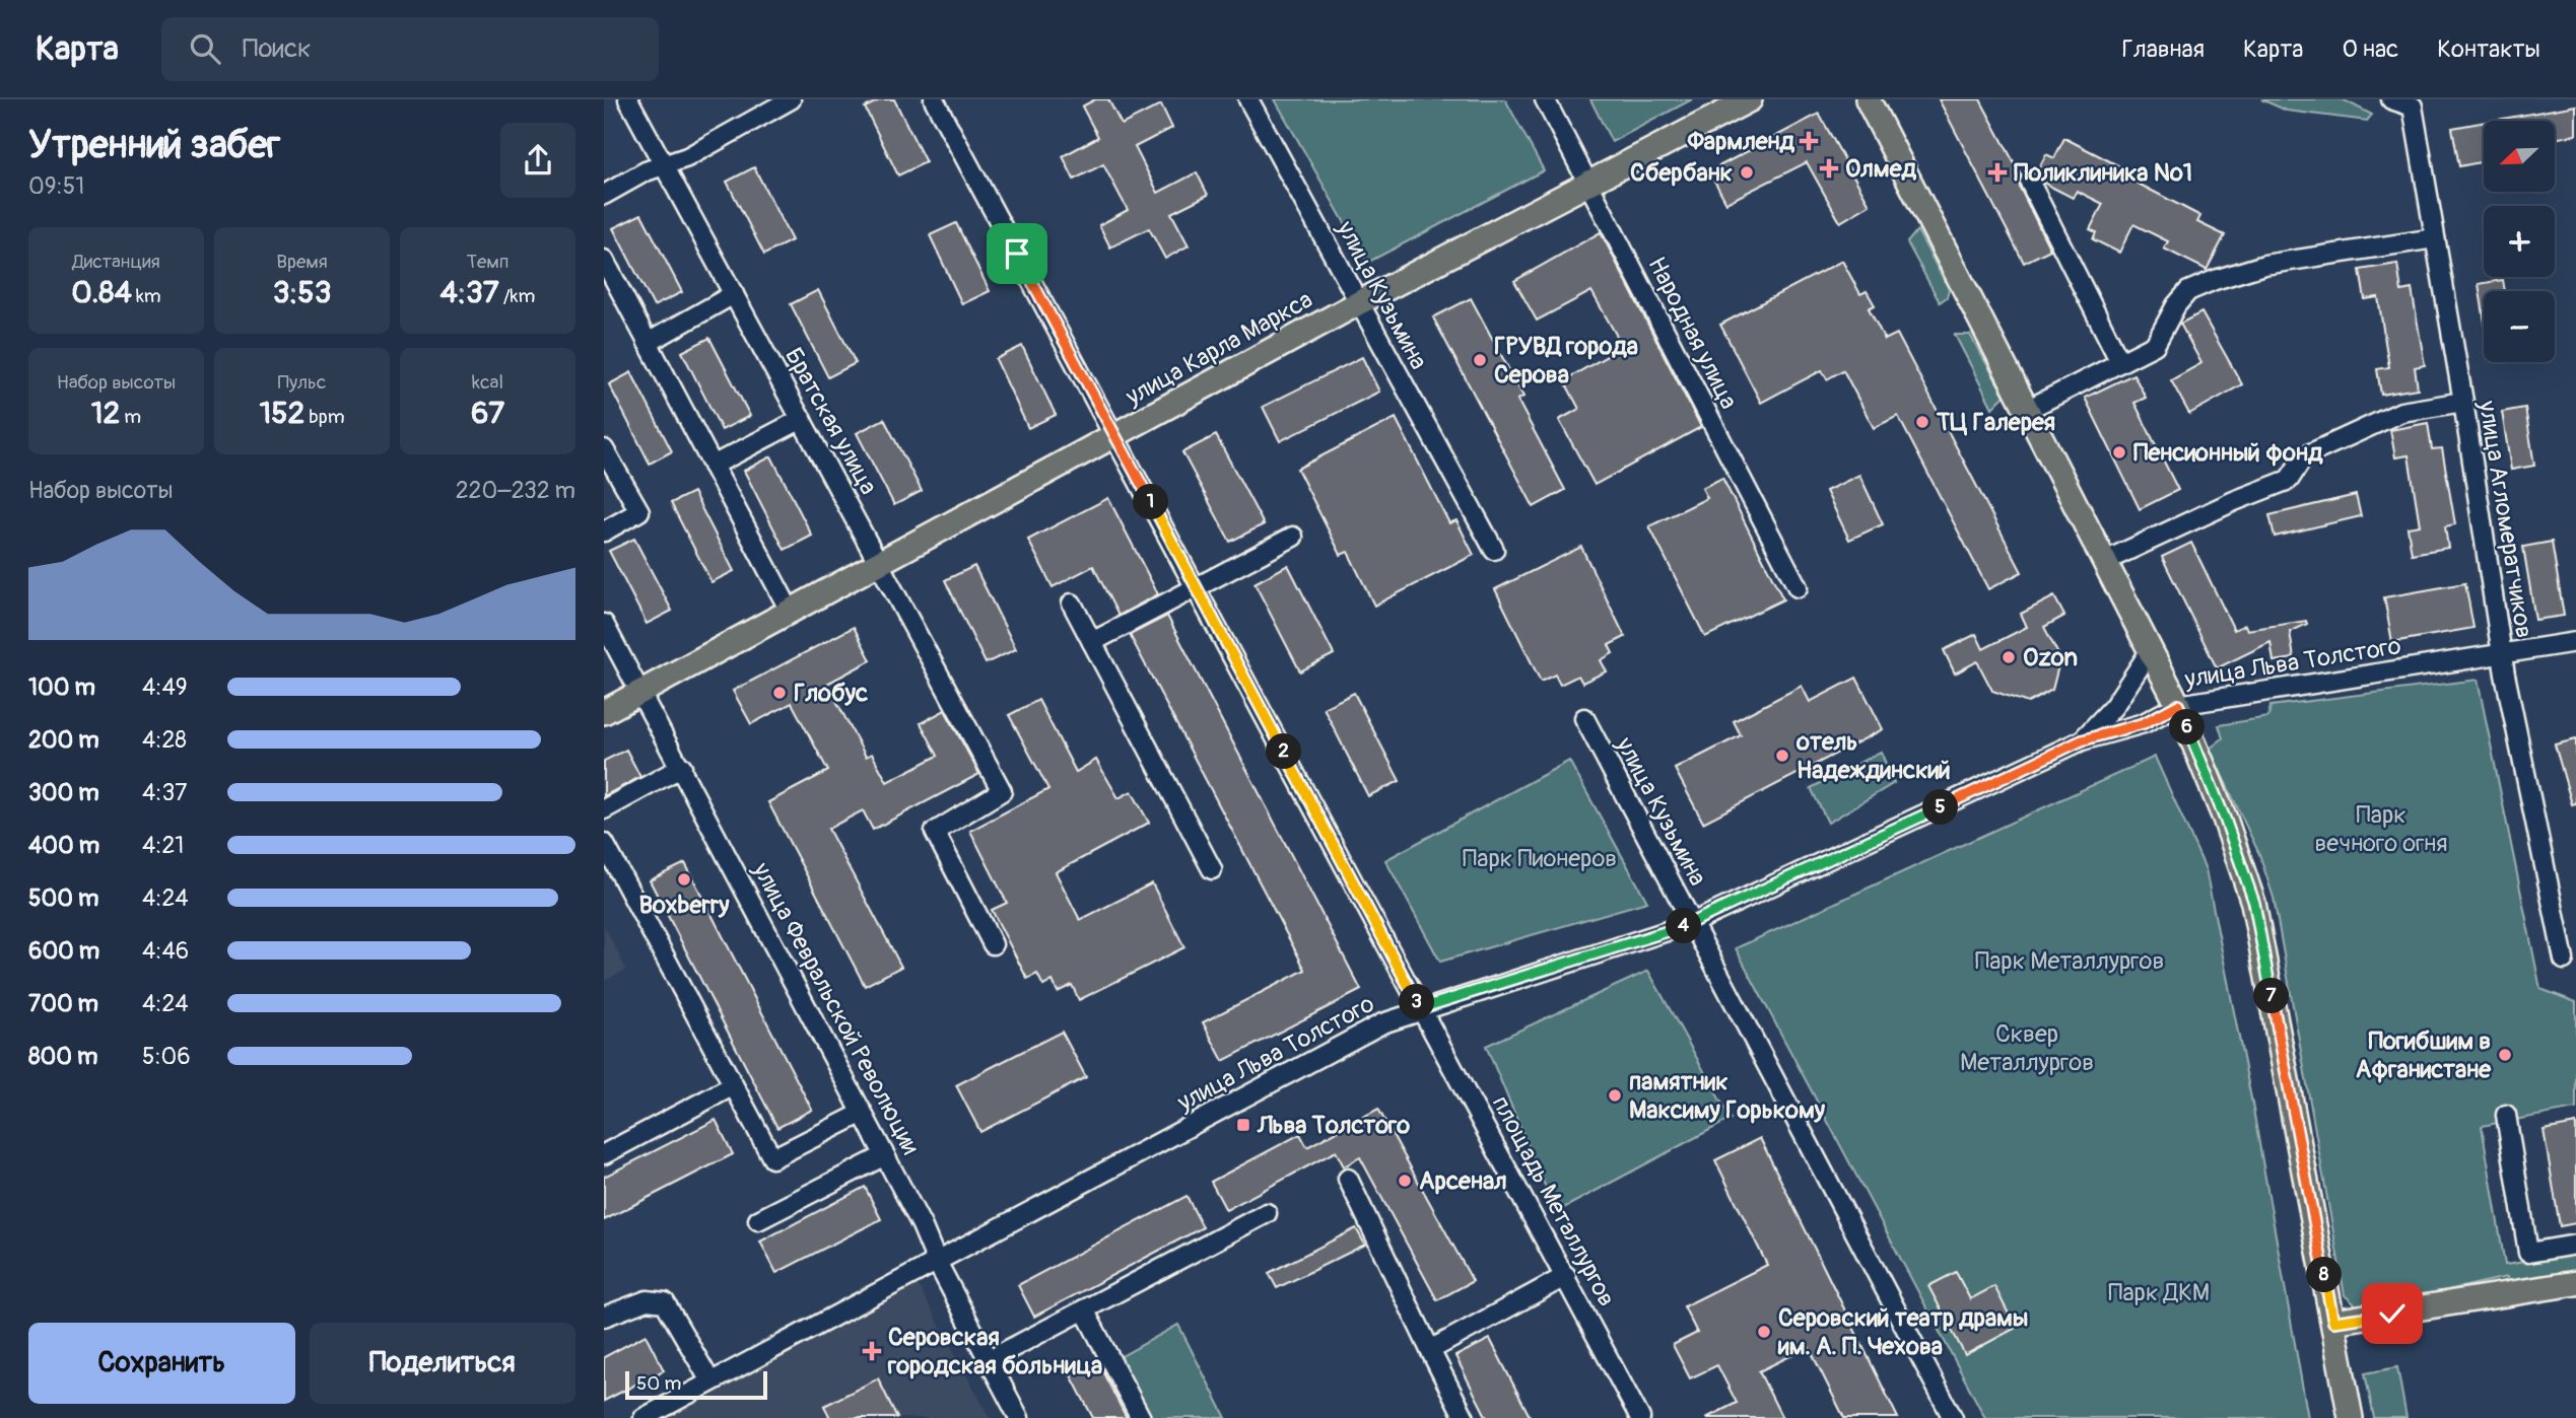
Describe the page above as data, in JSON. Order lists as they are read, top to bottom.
{
  "streets": {
    "main road": ["улица Карла Маркса"],
    "street": [
      "улица Кузьмина",
      "Народная улица",
      "Братская улица",
      "улица Агломератчиков",
      "улица Льва Толстого",
      "улица Февральской Революции",
      "площадь Металлургов"
    ]
  },
  "crossings": [
    ["улица Кузьмина", "улица Карла Маркса"],
    ["улица Кузьмина", "улица Льва Толстого"],
    ["Народная улица", "улица Карла Маркса"],
    ["улица Карла Маркса", "Братская улица"],
    ["улица Карла Маркса", "улица Февральской Революции"],
    ["улица Карла Маркса", "площадь Металлургов"],
    ["улица Агломератчиков", "улица Льва Толстого"],
    ["улица Льва Толстого", "улица Февральской Революции"],
    ["улица Льва Толстого", "площадь Металлургов"]
  ],
  "parks": [
    "Парк вечного огня",
    "Парк Пионеров",
    "Парк Металлургов",
    "Сквер Металлургов",
    "Парк ДКМ"
  ],
  "places": {
    "health": [
      "Фармленд",
      "Олмед",
      "Поликлиника №1",
      "Серовская городская больница"
    ],
    "other": [
      "Сбербанк",
      "ГРУВД города Серова",
      "ТЦ Галерея",
      "Пенсионный фонд",
      "Ozon",
      "Глобус",
      "отель Надеждинский",
      "Boxberry",
      "Погибшим в Афганистане",
      "памятник Максиму Горькому",
      "Арсенал",
      "Серовский театр драмы им. А. П. Чехова"
    ],
    "transit": ["Льва Толстого"]
  },
  "scale_bar": "50 m",
  "north": "bottom left",
  "page": {
    "header": "Карта",
    "search": "Поиск",
    "nav": [
      "Главная",
      "Карта",
      "О нас",
      "Контакты"
    ],
    "heading": ["Утренний забег", "09:51"],
    "map_buttons": ["+", "−"],
    "stats": [
      ["Дистанция", "0.84 km"],
      ["Время", "3:53"],
      ["Темп", "4:37 /km"],
      ["Набор высоты", "12 m"],
      ["Пульс", "152 bpm"],
      ["kcal", "67"]
    ],
    "chart": ["Набор высоты", "220–232 m"],
    "pins": [
      "1",
      "6",
      "2",
      "5",
      "4",
      "7",
      "3",
      "8"
    ],
    "list": [
      {
        "name": "100 m",
        "note": "4:49"
      },
      {
        "name": "200 m",
        "note": "4:28"
      },
      {
        "name": "300 m",
        "note": "4:37"
      },
      {
        "name": "400 m",
        "note": "4:21"
      },
      {
        "name": "500 m",
        "note": "4:24"
      },
      {
        "name": "600 m",
        "note": "4:46"
      },
      {
        "name": "700 m",
        "note": "4:24"
      },
      {
        "name": "800 m",
        "note": "5:06"
      }
    ],
    "buttons": ["Сохранить", "Поделиться"],
    "scale": "50 m"
  }
}
